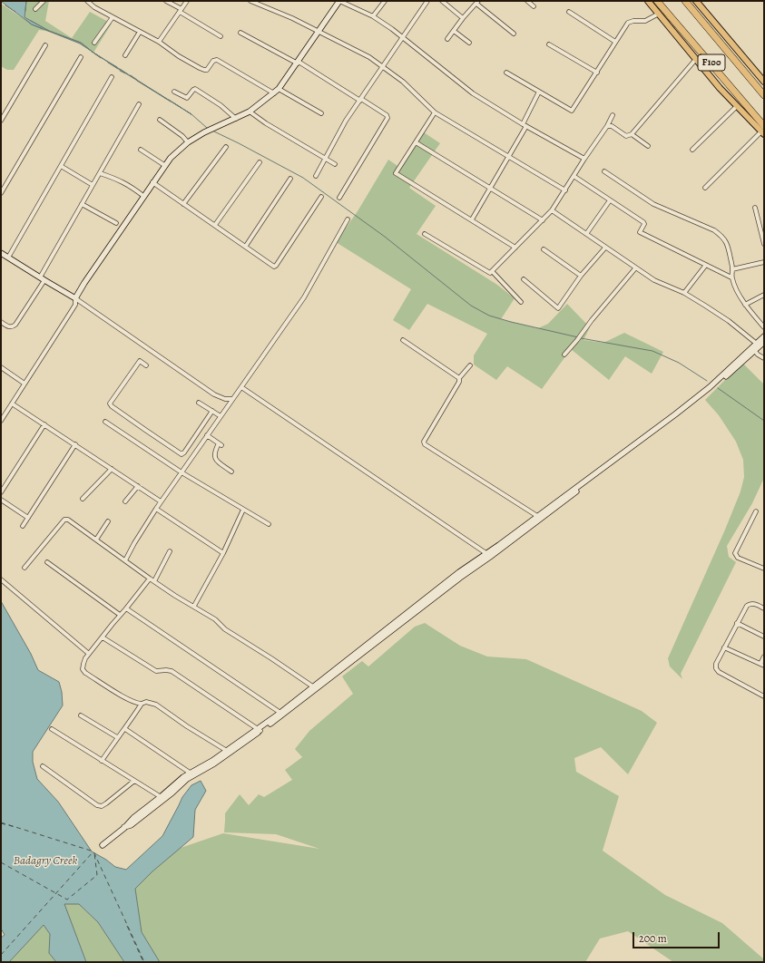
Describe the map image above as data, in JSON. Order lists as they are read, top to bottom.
{
  "streets": {
    "highway": ["F100"]
  },
  "water": ["Badagry Creek"],
  "scale_bar": "200 m"
}
